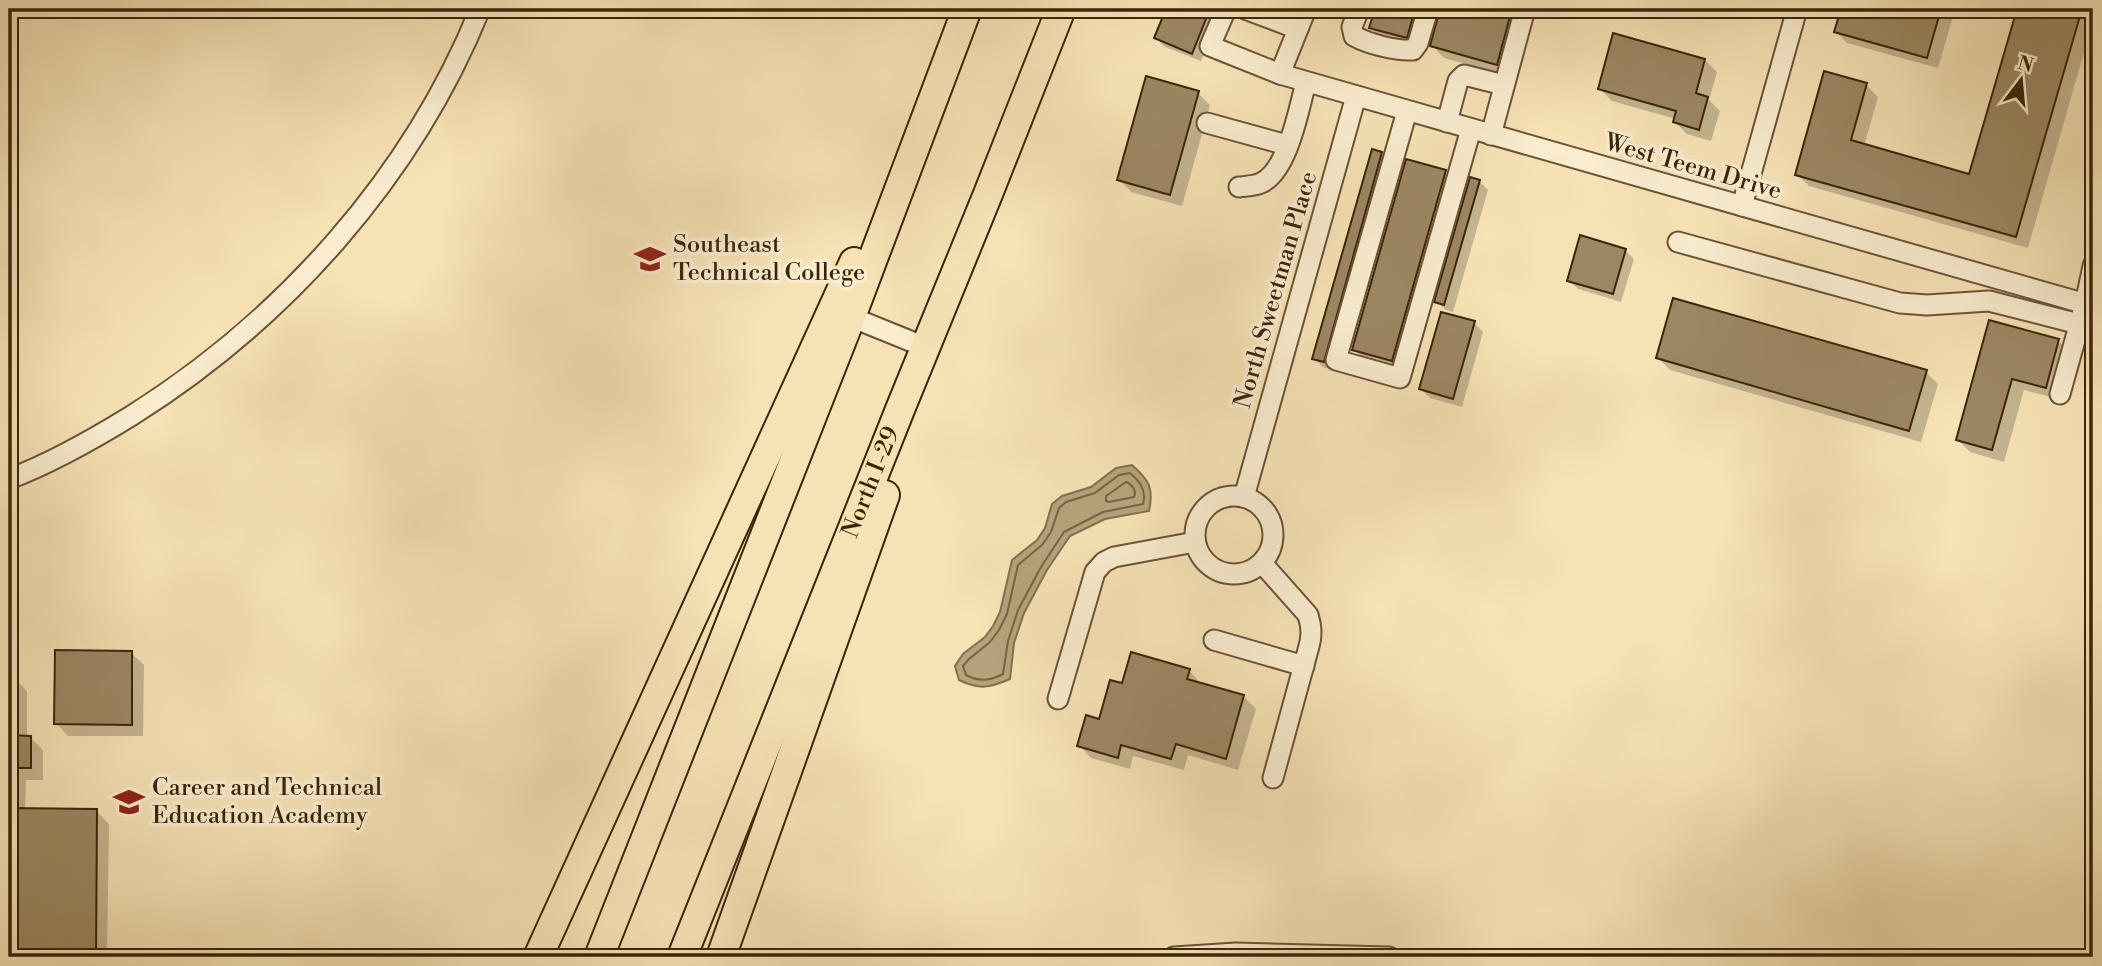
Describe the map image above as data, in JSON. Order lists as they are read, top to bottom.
{
  "streets": {
    "highway": ["North I-29"],
    "street": ["West Teem Drive", "North Sweetman Place"]
  },
  "crossings": [
    ["West Teem Drive", "North Sweetman Place"]
  ],
  "places": {
    "school or university": ["Southeast Technical College", "Career and Technical Education Academy"]
  },
  "north": "top"
}
